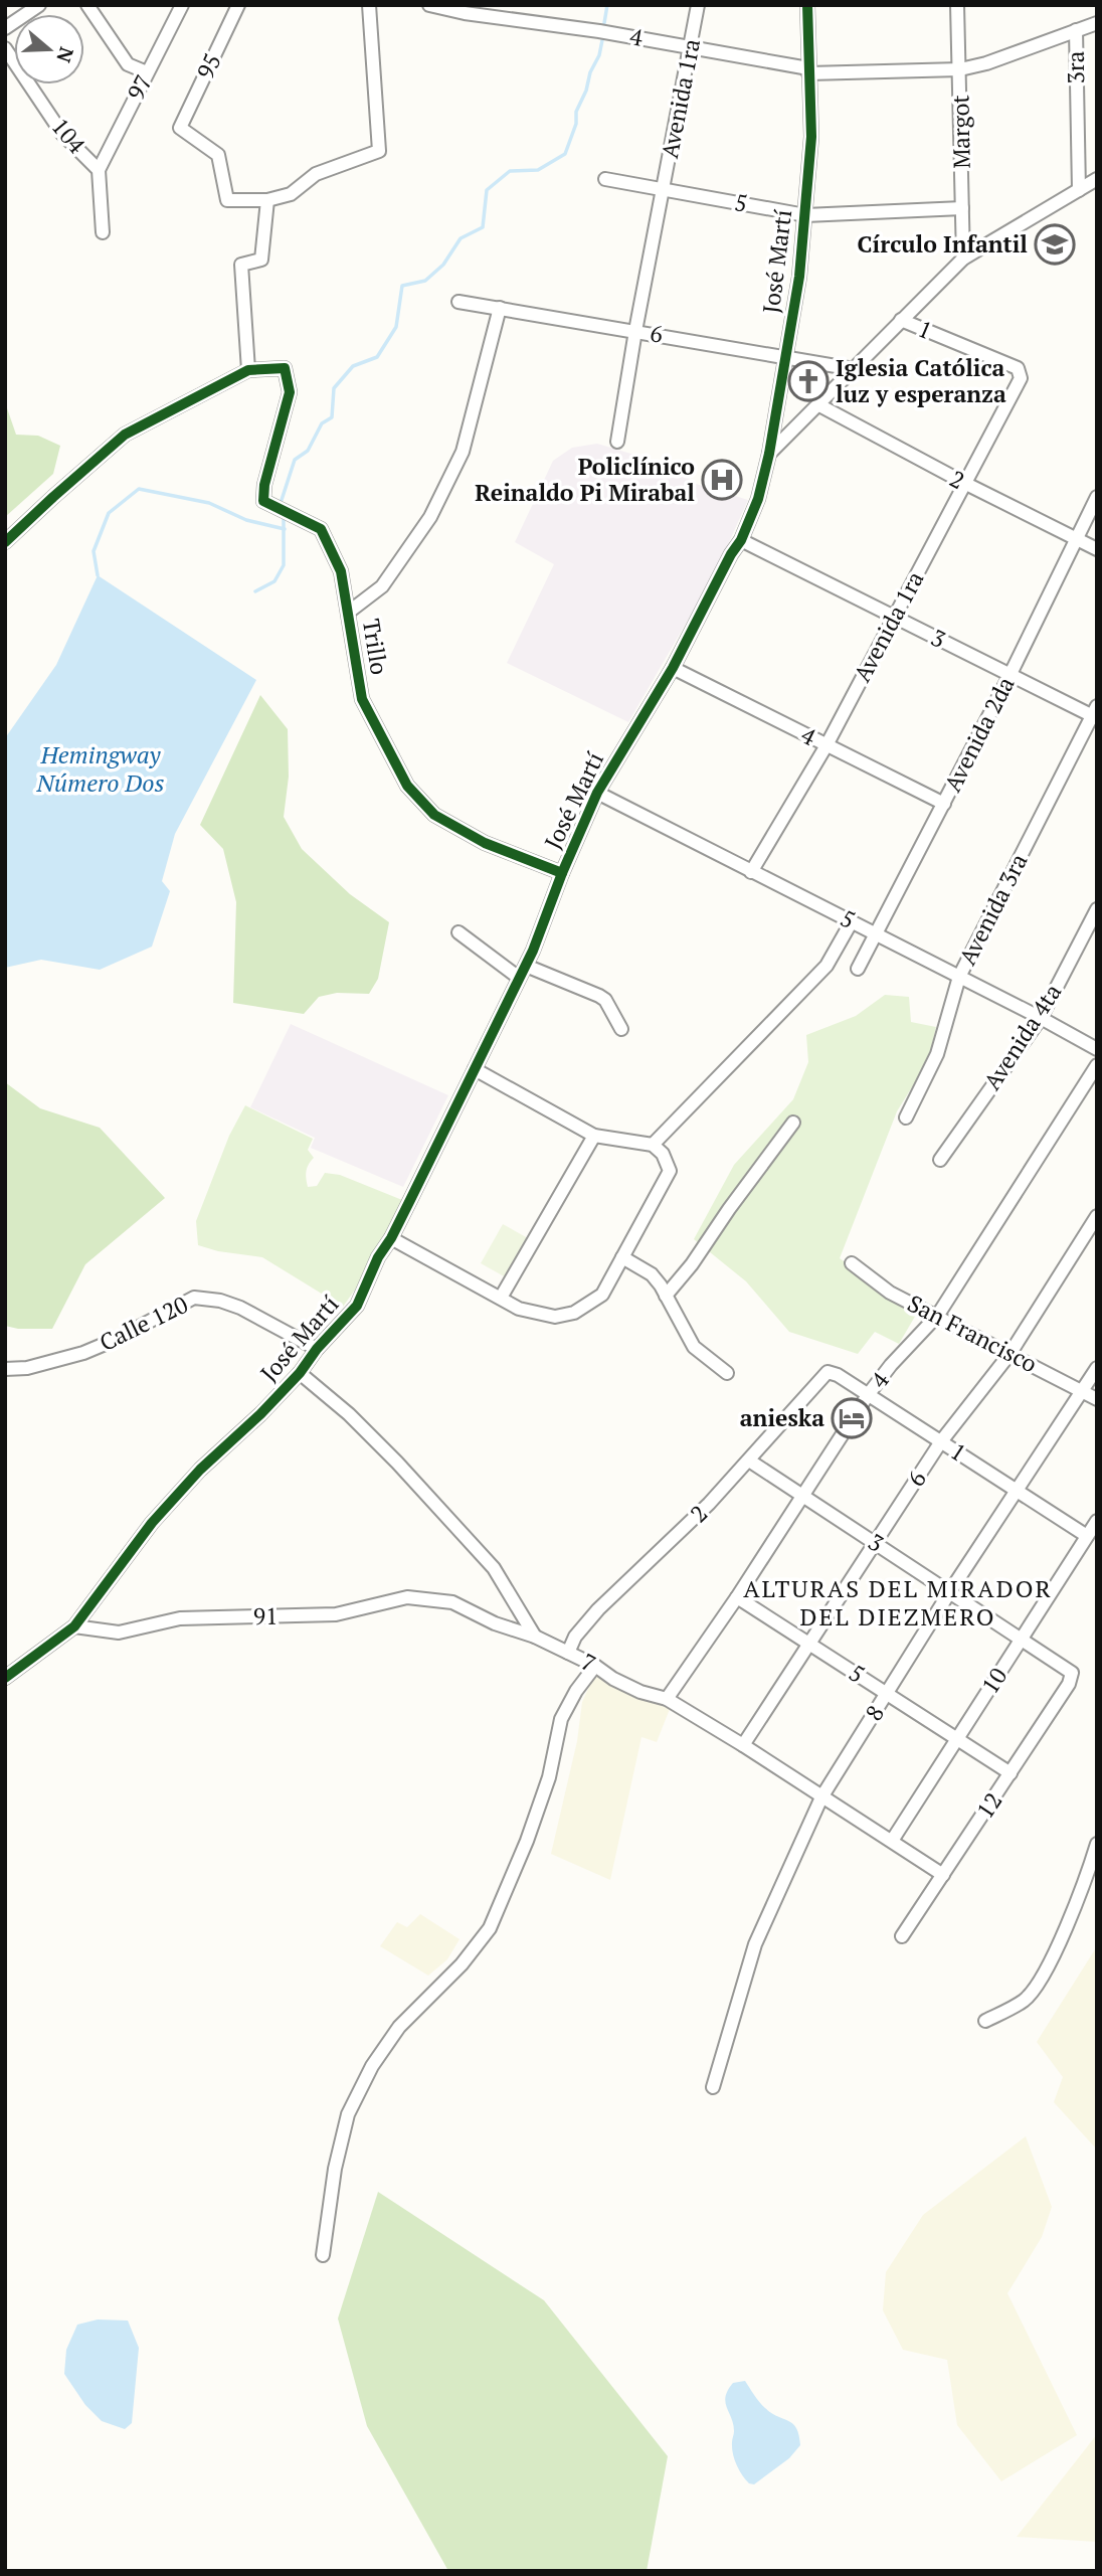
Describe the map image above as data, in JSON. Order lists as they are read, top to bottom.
{
  "streets": {
    "street": [
      "4",
      "95",
      "3ra",
      "97",
      "Avenida 1ra",
      "Margot",
      "104",
      "5",
      "José Martí",
      "1",
      "6",
      "2",
      "3",
      "Trillo",
      "Avenida 2da",
      "Avenida 3ra",
      "Avenida 4ta",
      "Calle 120",
      "San Francisco",
      "91",
      "7",
      "10",
      "8",
      "12"
    ]
  },
  "crossings": [
    ["4", "3ra"],
    ["4", "Avenida 1ra"],
    ["4", "Margot"],
    ["4", "5"],
    ["4", "José Martí"],
    ["4", "1"],
    ["4", "3"],
    ["4", "Avenida 2da"],
    ["4", "San Francisco"],
    ["4", "7"],
    ["97", "104"],
    ["Avenida 1ra", "5"],
    ["Avenida 1ra", "1"],
    ["Avenida 1ra", "6"],
    ["Avenida 1ra", "2"],
    ["Avenida 1ra", "3"],
    ["Margot", "5"],
    ["5", "José Martí"],
    ["5", "6"],
    ["5", "Avenida 2da"],
    ["5", "Avenida 3ra"],
    ["5", "Avenida 4ta"],
    ["5", "10"],
    ["5", "8"],
    ["5", "12"],
    ["José Martí", "6"],
    ["José Martí", "3"],
    ["José Martí", "Trillo"],
    ["José Martí", "Calle 120"],
    ["José Martí", "91"],
    ["1", "6"],
    ["1", "2"],
    ["1", "10"],
    ["1", "8"],
    ["6", "3"],
    ["6", "San Francisco"],
    ["6", "7"],
    ["2", "3"],
    ["2", "Avenida 2da"],
    ["2", "7"],
    ["3", "Avenida 2da"],
    ["3", "Avenida 3ra"],
    ["3", "10"],
    ["3", "8"],
    ["3", "12"],
    ["San Francisco", "8"],
    ["91", "7"],
    ["7", "10"],
    ["7", "8"],
    ["7", "12"]
  ],
  "districts": ["ALTURAS DEL MIRADOR DEL DIEZMERO"],
  "water": ["Hemingway Número Dos"],
  "places": {
    "school or university": ["Círculo Infantil"],
    "church": ["Iglesia Católica luz y esperanza"],
    "hospital": ["Policlínico Reinaldo Pi Mirabal"],
    "hotel": ["anieska"]
  },
  "north": "right"
}
